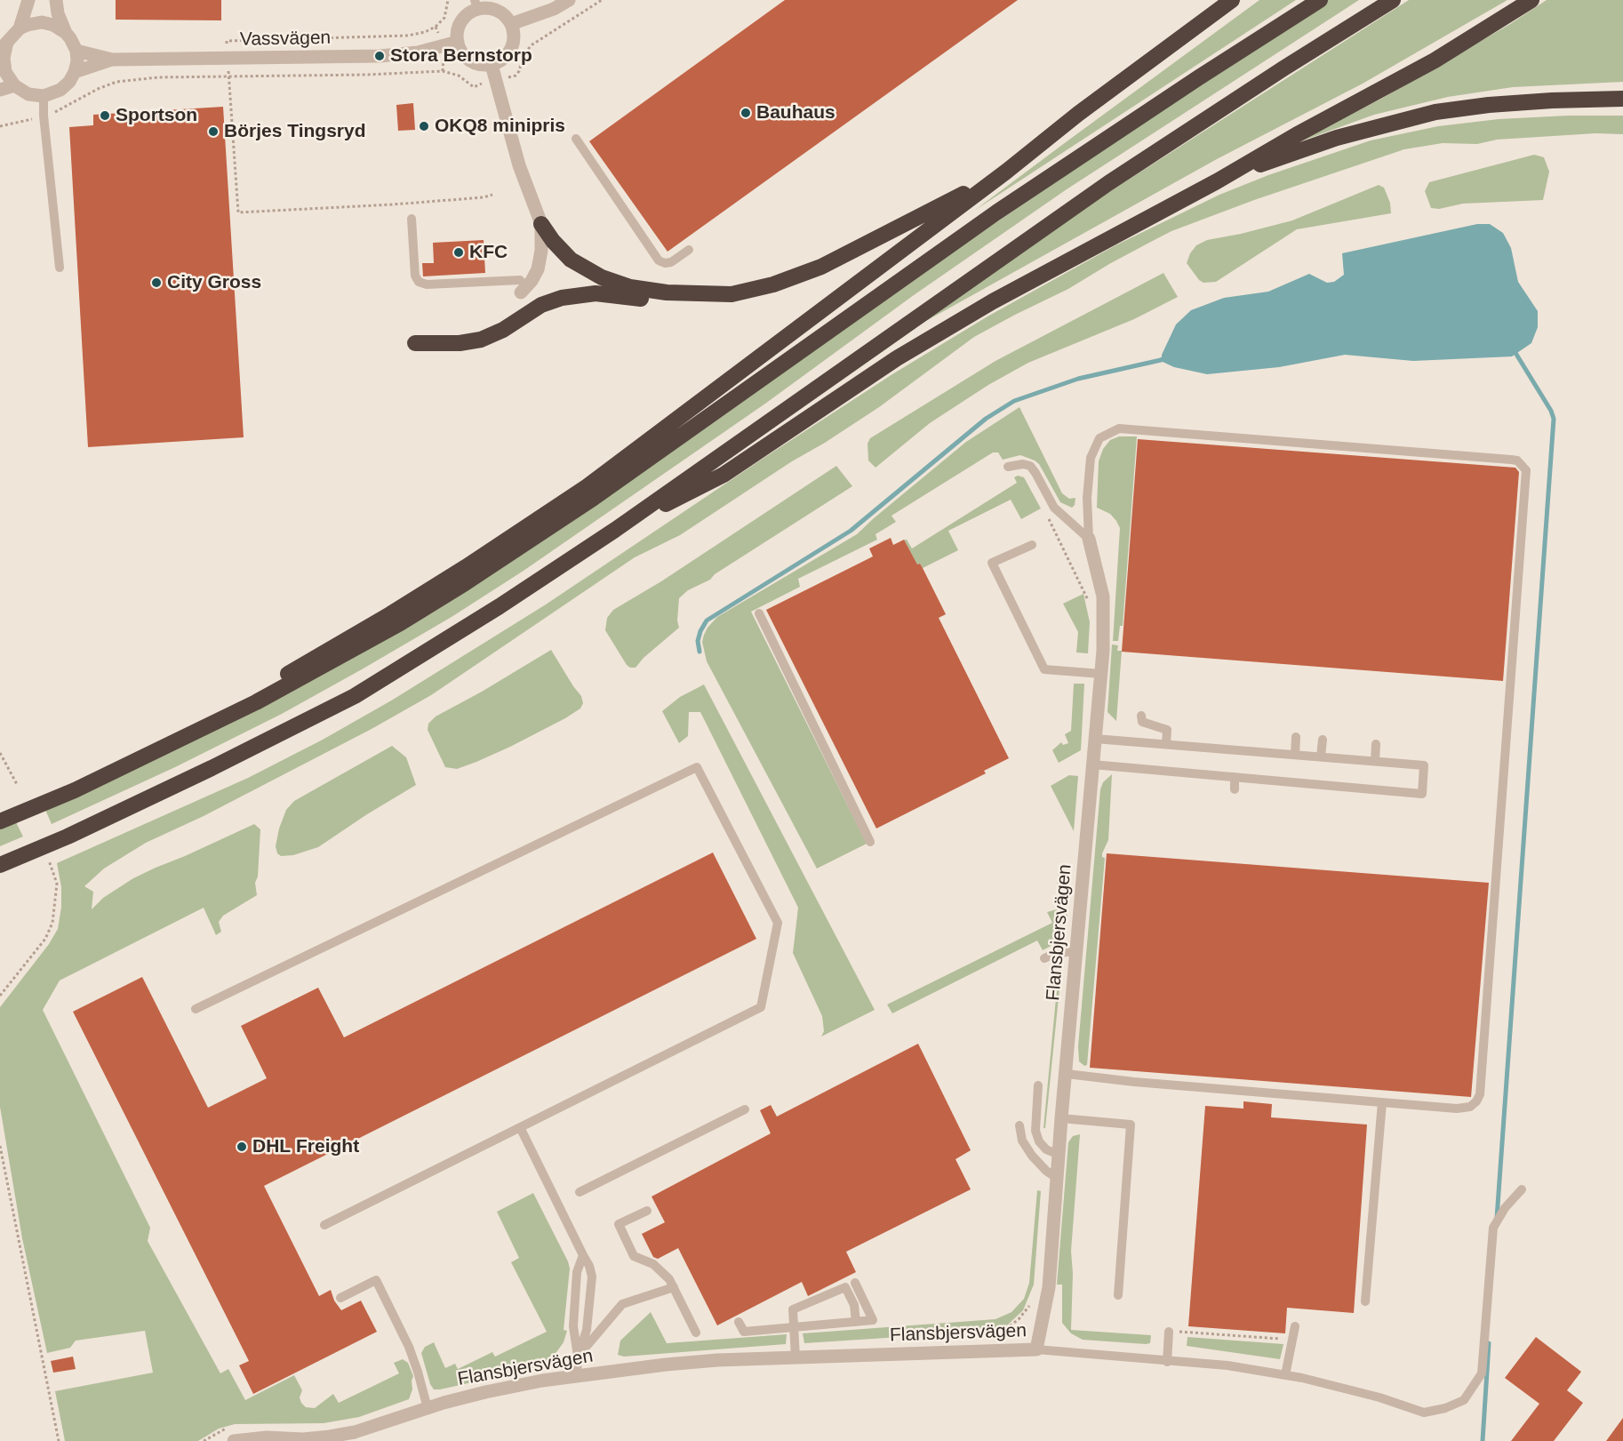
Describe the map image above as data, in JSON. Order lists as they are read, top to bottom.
{
  "streets": {
    "street": ["Vassvägen", "Flansbjersvägen"]
  },
  "places": [
    "Stora Bernstorp",
    "Bauhaus",
    "Sportson",
    "OKQ8 minipris",
    "Börjes Tingsryd",
    "KFC",
    "City Gross",
    "DHL Freight"
  ]
}
